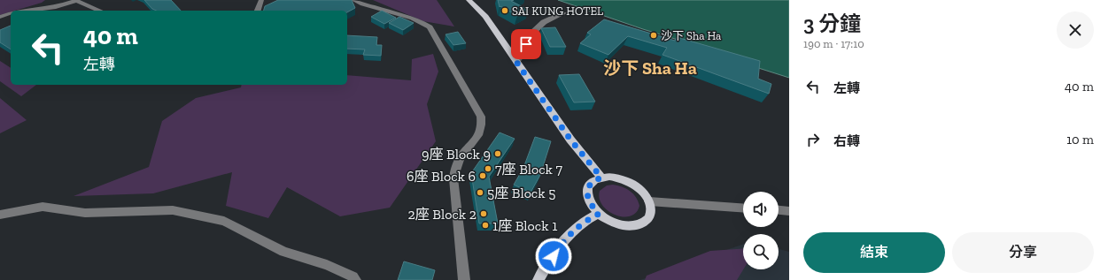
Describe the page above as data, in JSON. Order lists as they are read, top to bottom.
{
  "districts": ["沙下 Sha Ha"],
  "places": [
    "SAI KUNG HOTEL",
    "沙下 Sha Ha",
    "9座 Block 9",
    "7座 Block 7",
    "6座 Block 6",
    "5座 Block 5",
    "2座 Block 2",
    "1座 Block 1"
  ],
  "page": {
    "heading": ["3 分鐘", "190 m · 17:10"],
    "turn": ["40 m", "左轉"],
    "list": [
      {
        "name": "左轉",
        "value": "40 m"
      },
      {
        "name": "右轉",
        "value": "10 m"
      }
    ],
    "buttons": ["結束", "分享"]
  }
}
